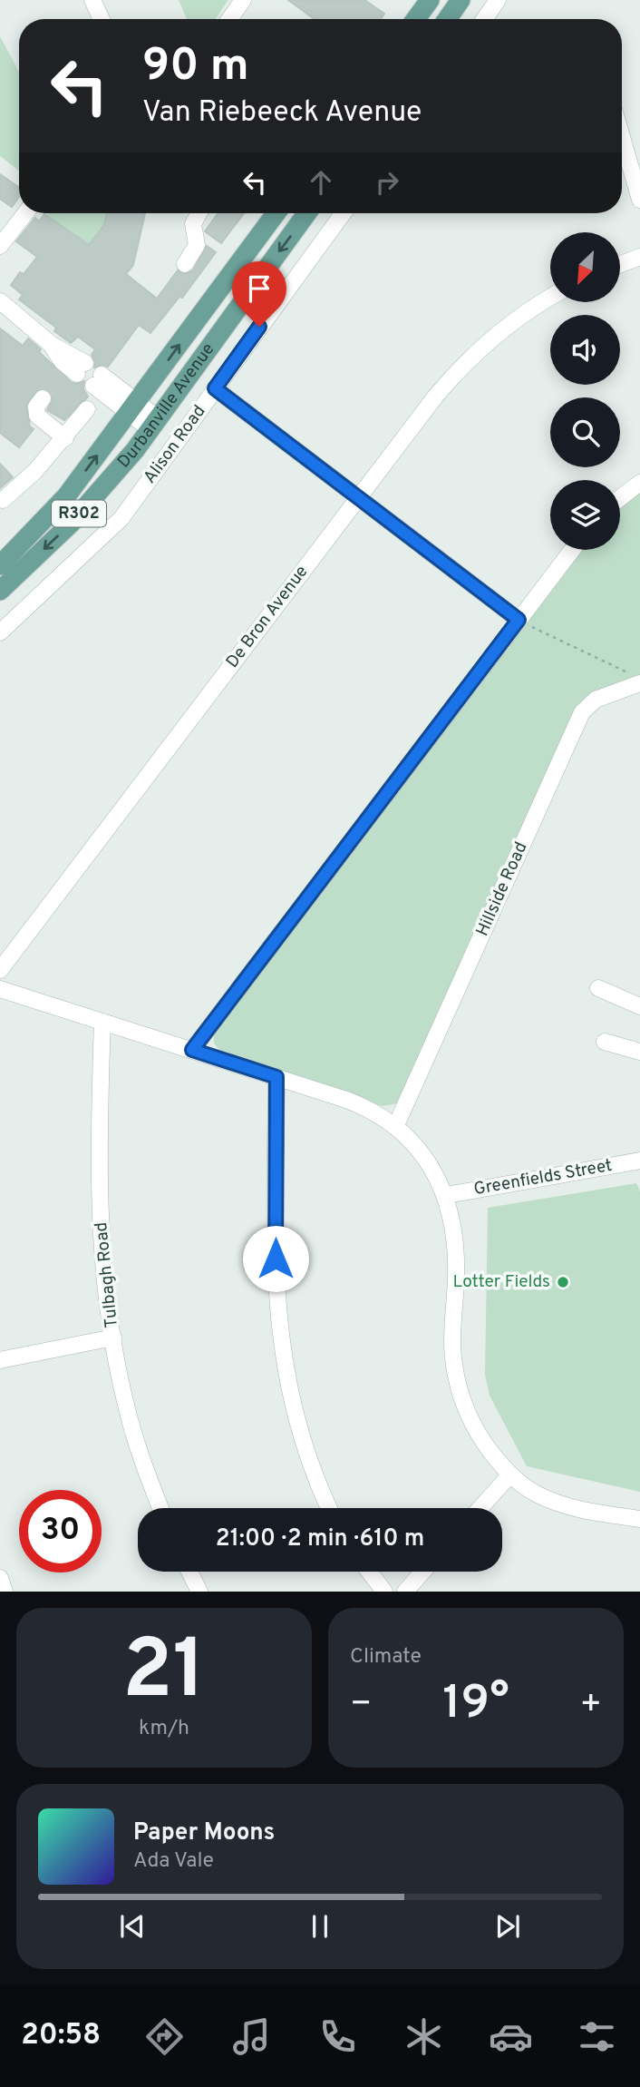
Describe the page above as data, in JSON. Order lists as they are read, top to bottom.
{
  "streets": {
    "main road": ["Durbanville Avenue", "R302"],
    "street": [
      "Alison Road",
      "De Bron Avenue",
      "Hillside Road",
      "Greenfields Street",
      "Tulbagh Road"
    ]
  },
  "places": ["Lotter Fields"],
  "north": "bottom left",
  "page": {
    "turn": ["90 m", "Van Riebeeck Avenue"],
    "limit": "30",
    "trip": "21:00 · 2 min · 610 m",
    "tile": [
      ["21", "km/h"],
      "Climate"
    ],
    "heat": ["−", "19°", "+"],
    "song": ["Paper Moons", "Ada Vale"],
    "tabs": "20:58"
  }
}
